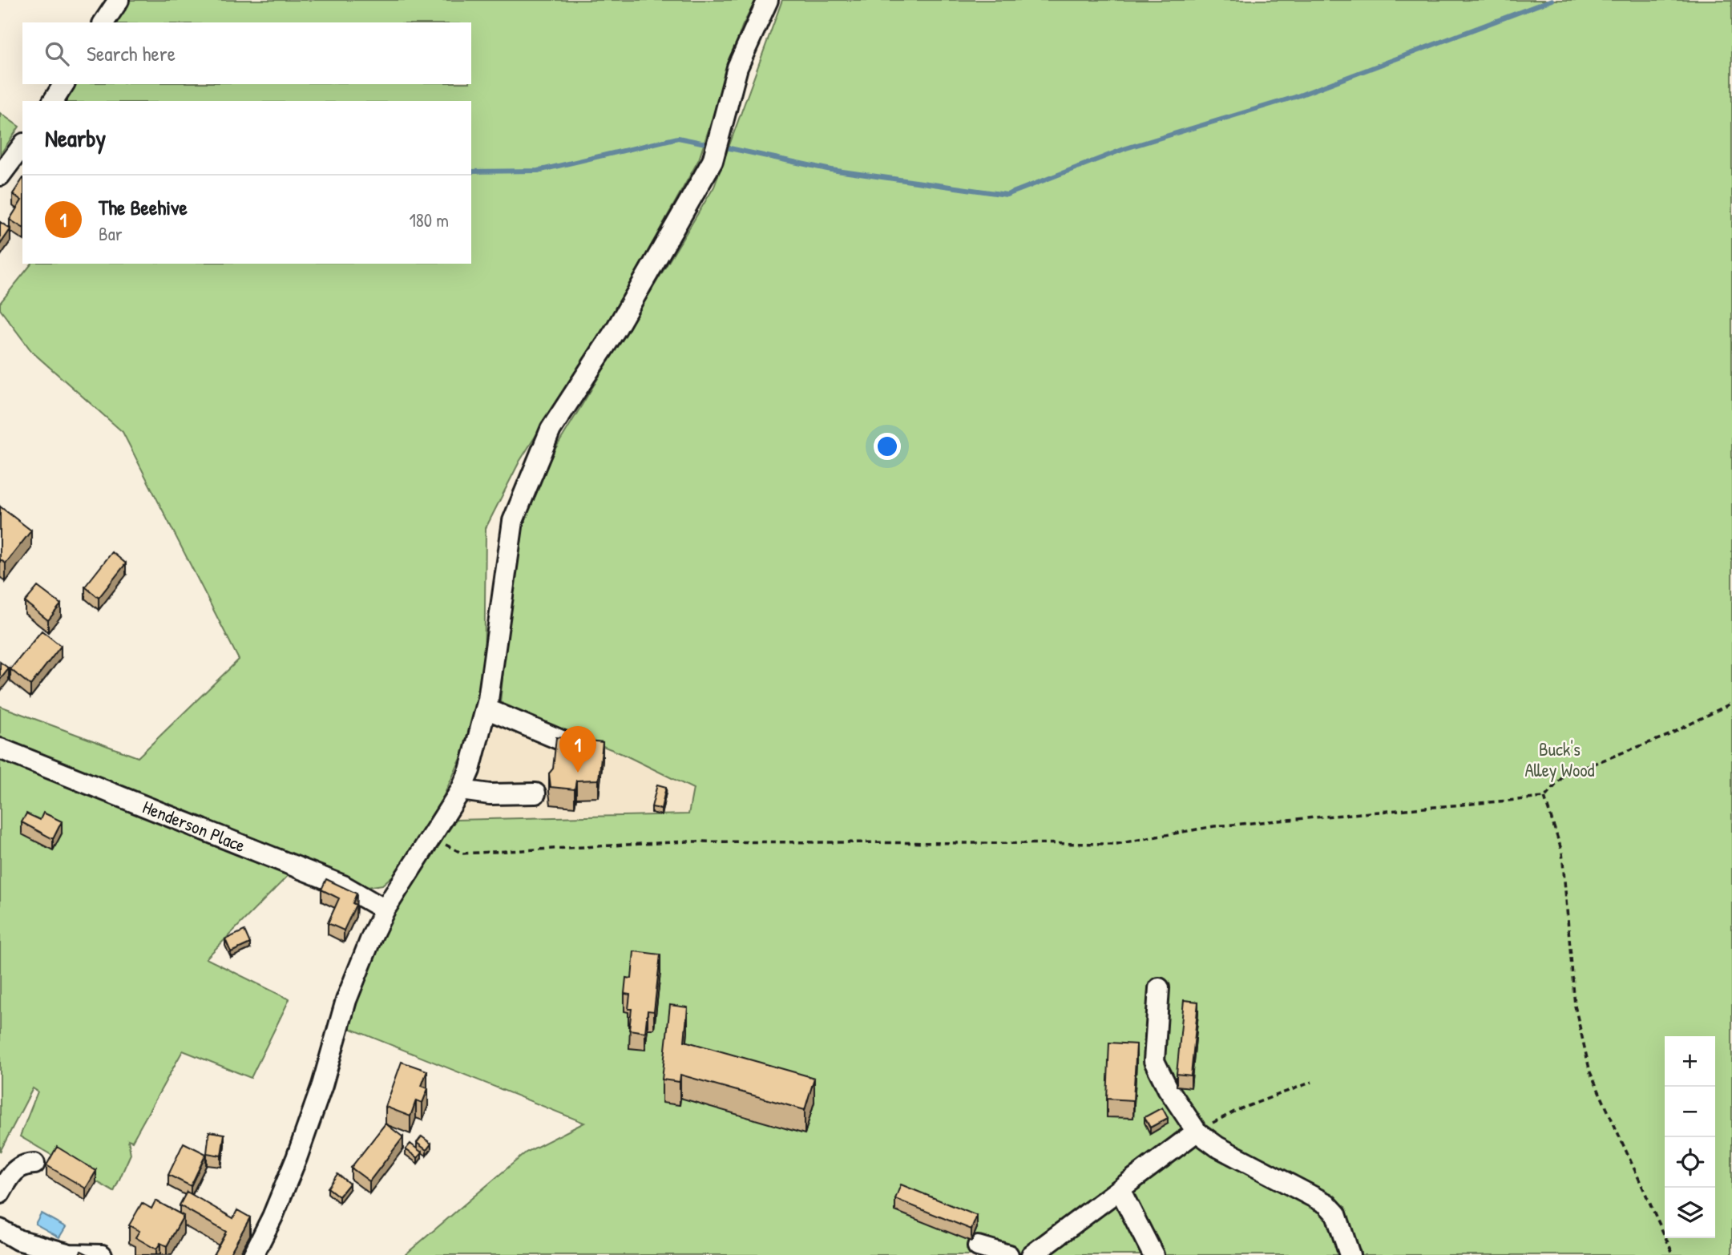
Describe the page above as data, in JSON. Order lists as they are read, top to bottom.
{
  "streets": {
    "street": ["Henderson Place"]
  },
  "parks": ["Buck's Alley Wood"],
  "page": {
    "search": "Search here",
    "heading": "Nearby",
    "list": [
      {
        "mark": "1",
        "name": "The Beehive",
        "note": "Bar",
        "value": "180 m"
      }
    ],
    "pins": "1",
    "map_buttons": ["+", "−"]
  }
}
